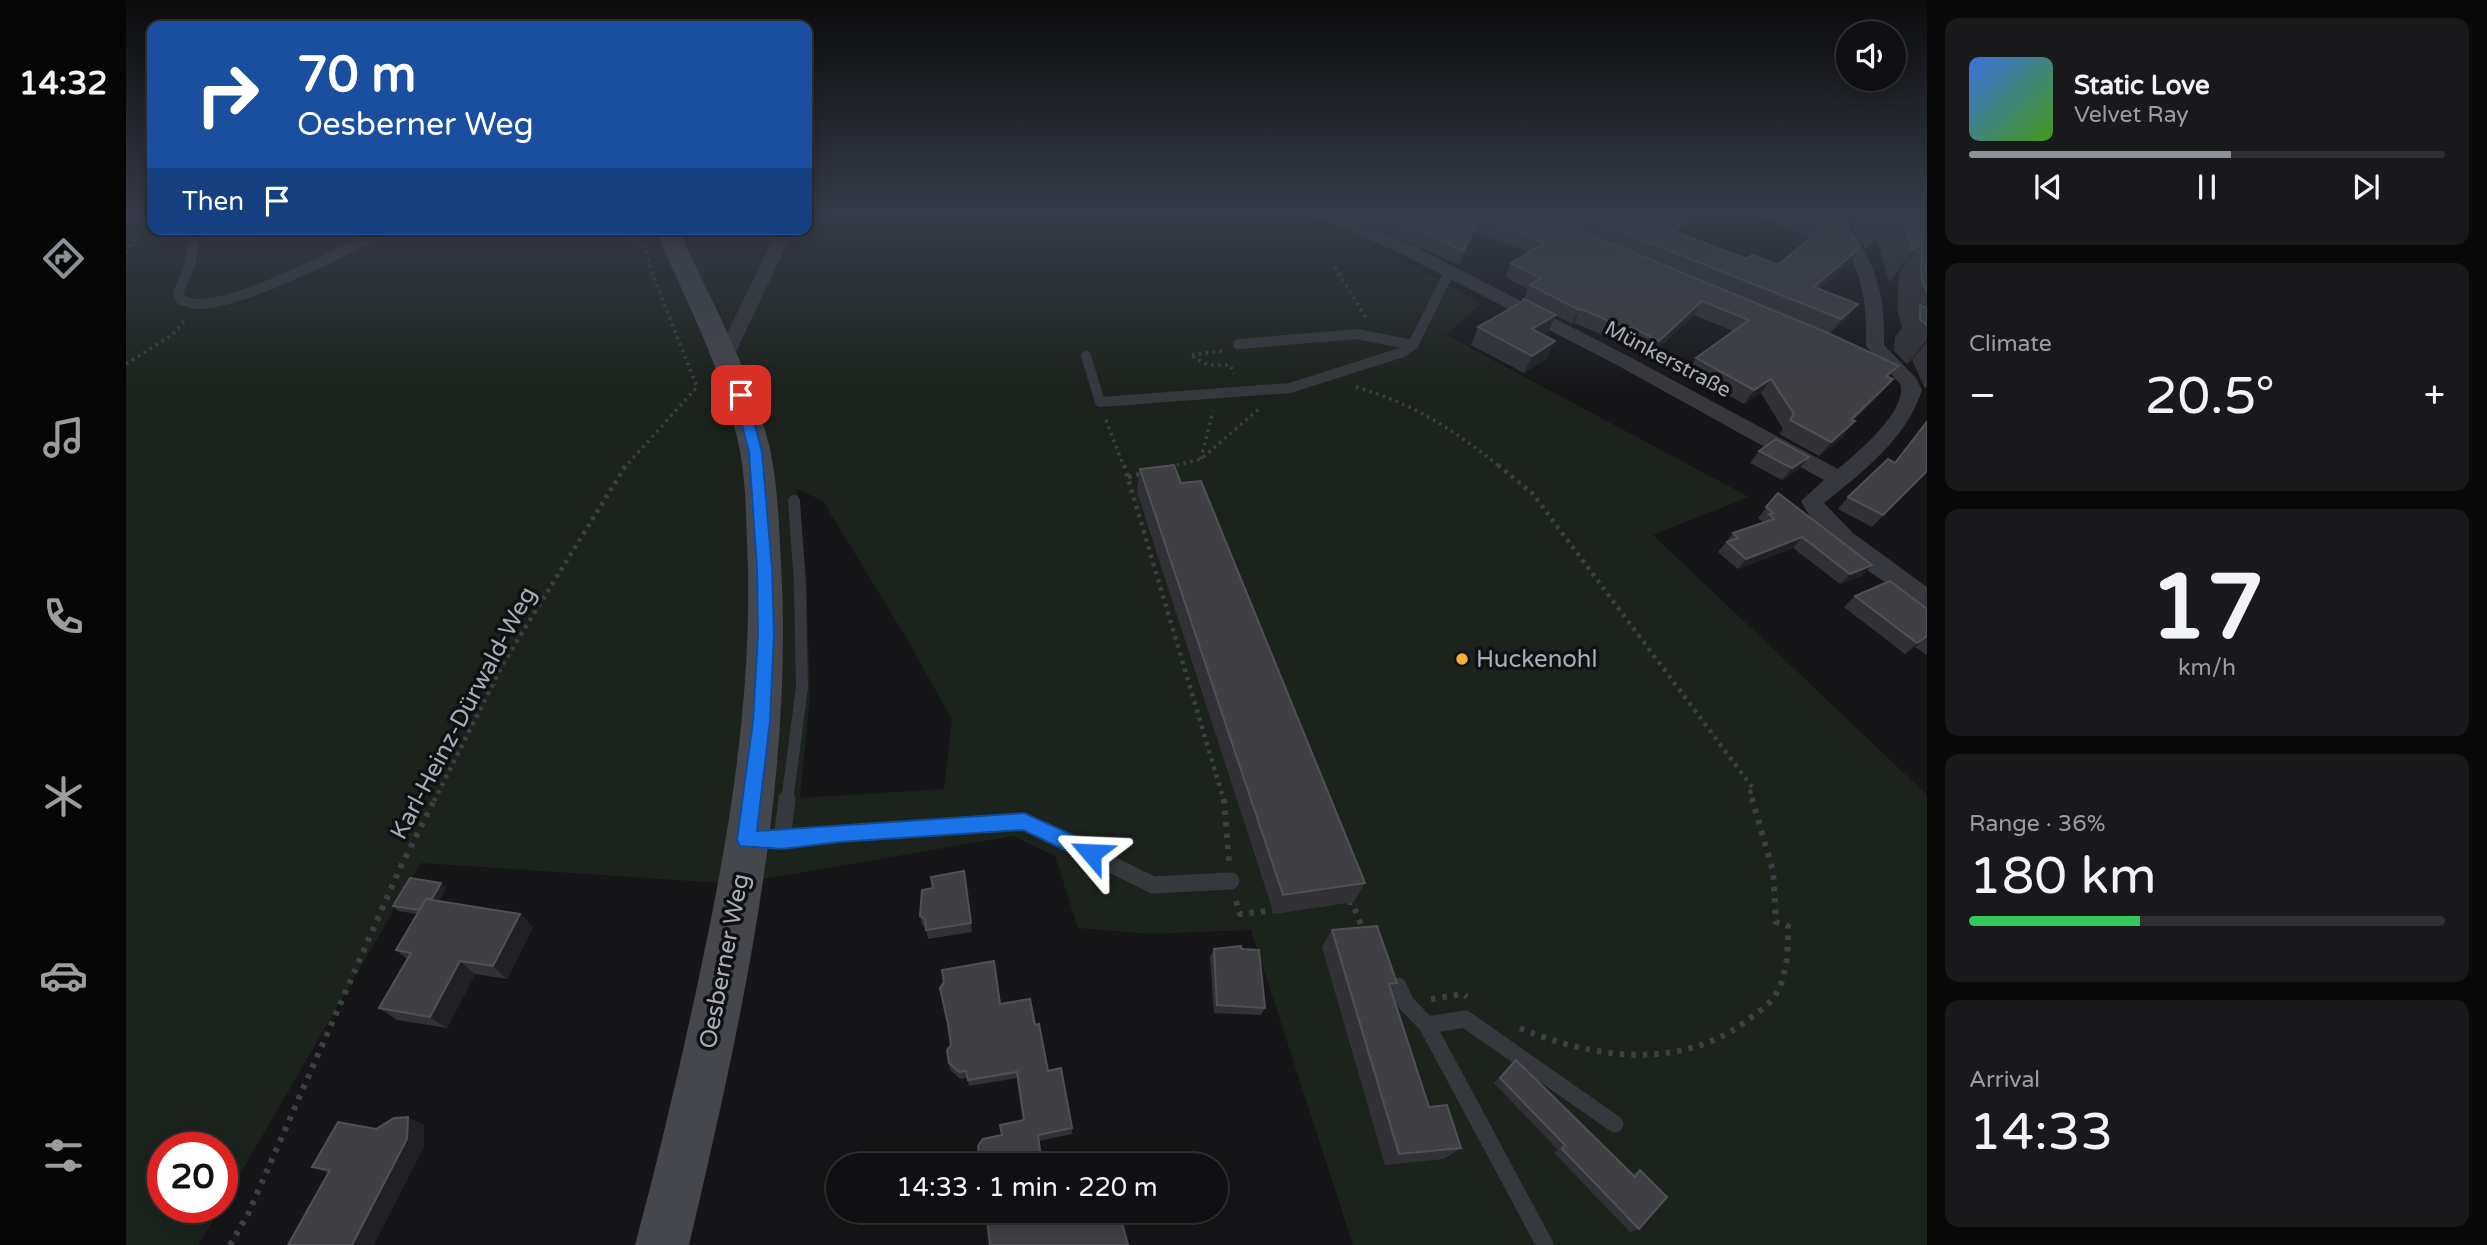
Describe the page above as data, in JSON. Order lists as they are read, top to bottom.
{
  "streets": {
    "street": ["Münkerstraße", "Oesberner Weg"],
    "path": ["Karl-Heinz-Dürwald-Weg"]
  },
  "places": ["Huckenohl"],
  "page": {
    "tabs": "14:32",
    "turn": ["70 m", "Oesberner Weg"],
    "song": ["Static Love", "Velvet Ray"],
    "then": "Then",
    "tile": [
      "Climate",
      ["17", "km/h"],
      ["Range · 36%", "180 km"],
      ["Arrival", "14:33"]
    ],
    "heat": ["−", "20.5°", "+"],
    "limit": "20",
    "trip": "14:33 · 1 min · 220 m"
  }
}
